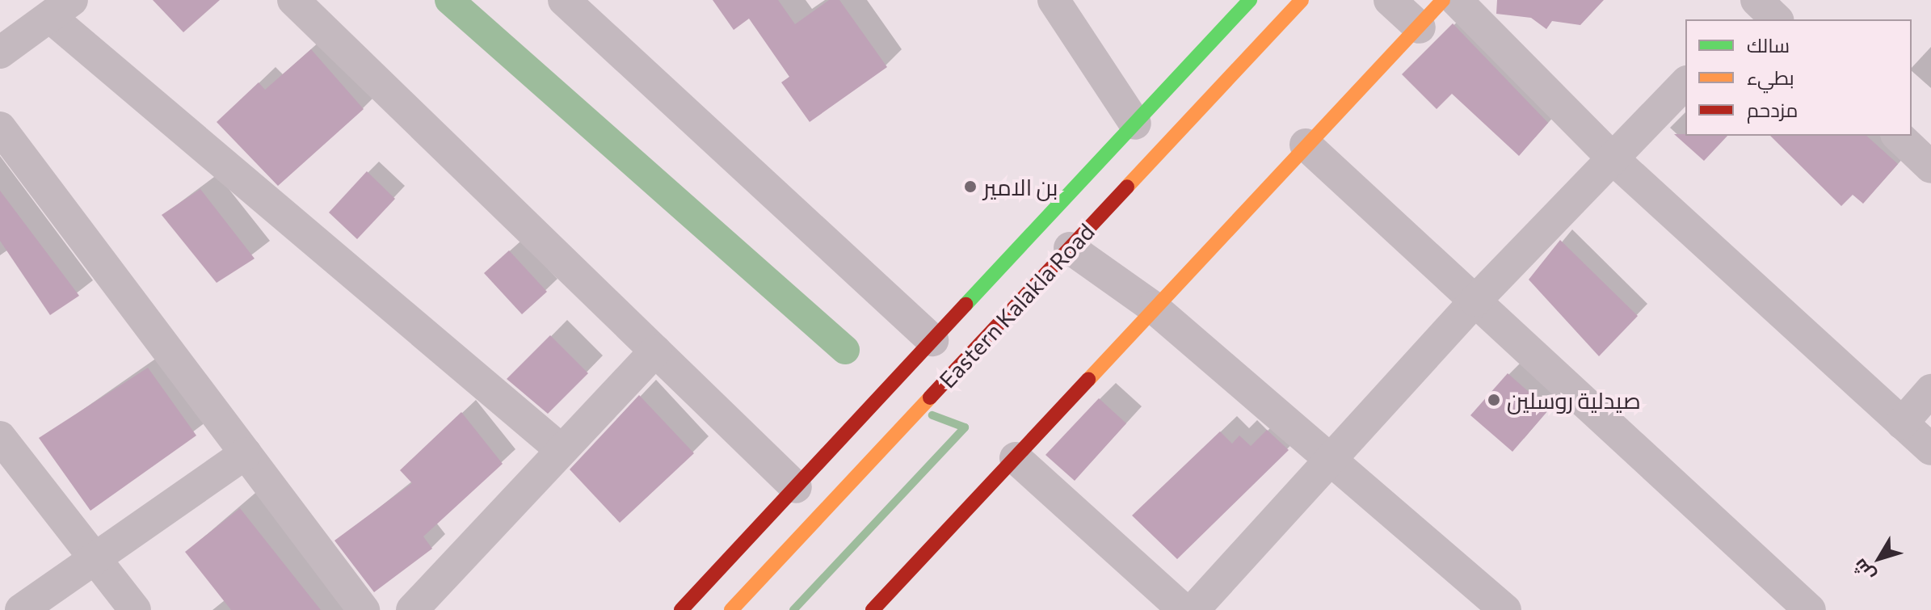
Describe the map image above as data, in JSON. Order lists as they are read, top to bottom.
{
  "streets": {
    "street": ["Eastern Kalakla Road"]
  },
  "places": ["بن الامير", "صيدلية روسلين"],
  "legend": ["سالك", "بطيء", "مزدحم"],
  "north": "bottom left"
}
